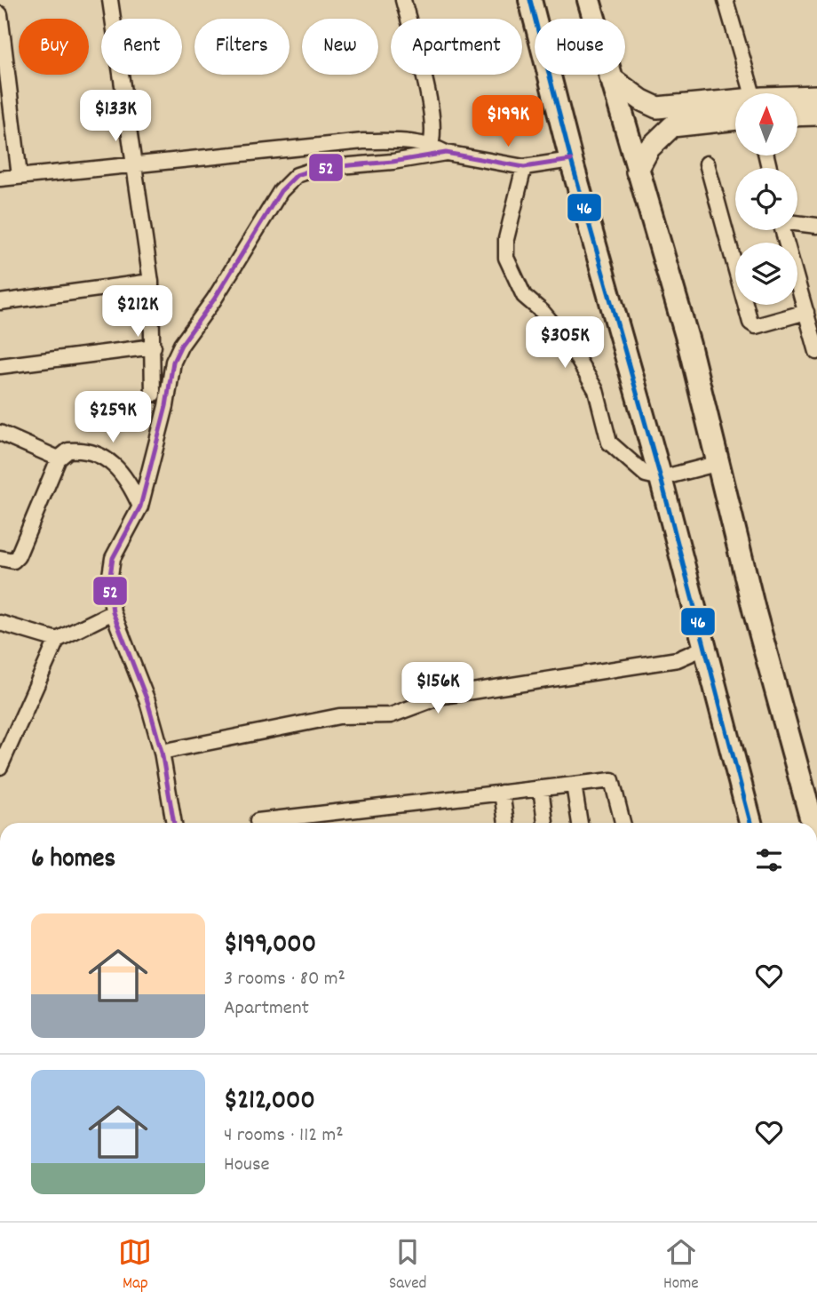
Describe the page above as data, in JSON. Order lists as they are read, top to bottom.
{
  "lines": ["transit line 46", "transit line 52"],
  "north": "top",
  "page": {
    "chip": [
      "Buy",
      "Rent",
      "Filters",
      "New",
      "Apartment",
      "House"
    ],
    "price": [
      "$133K",
      "$199K",
      "$212K",
      "$305K",
      "$259K",
      "$156K"
    ],
    "heading": "6 homes",
    "list": [
      {
        "name": "$199,000",
        "note": "3 rooms · 80 m² · Apartment"
      },
      {
        "name": "$212,000",
        "note": "4 rooms · 112 m² · House"
      }
    ],
    "tabs": ["Map", "Saved", "Home"]
  }
}
